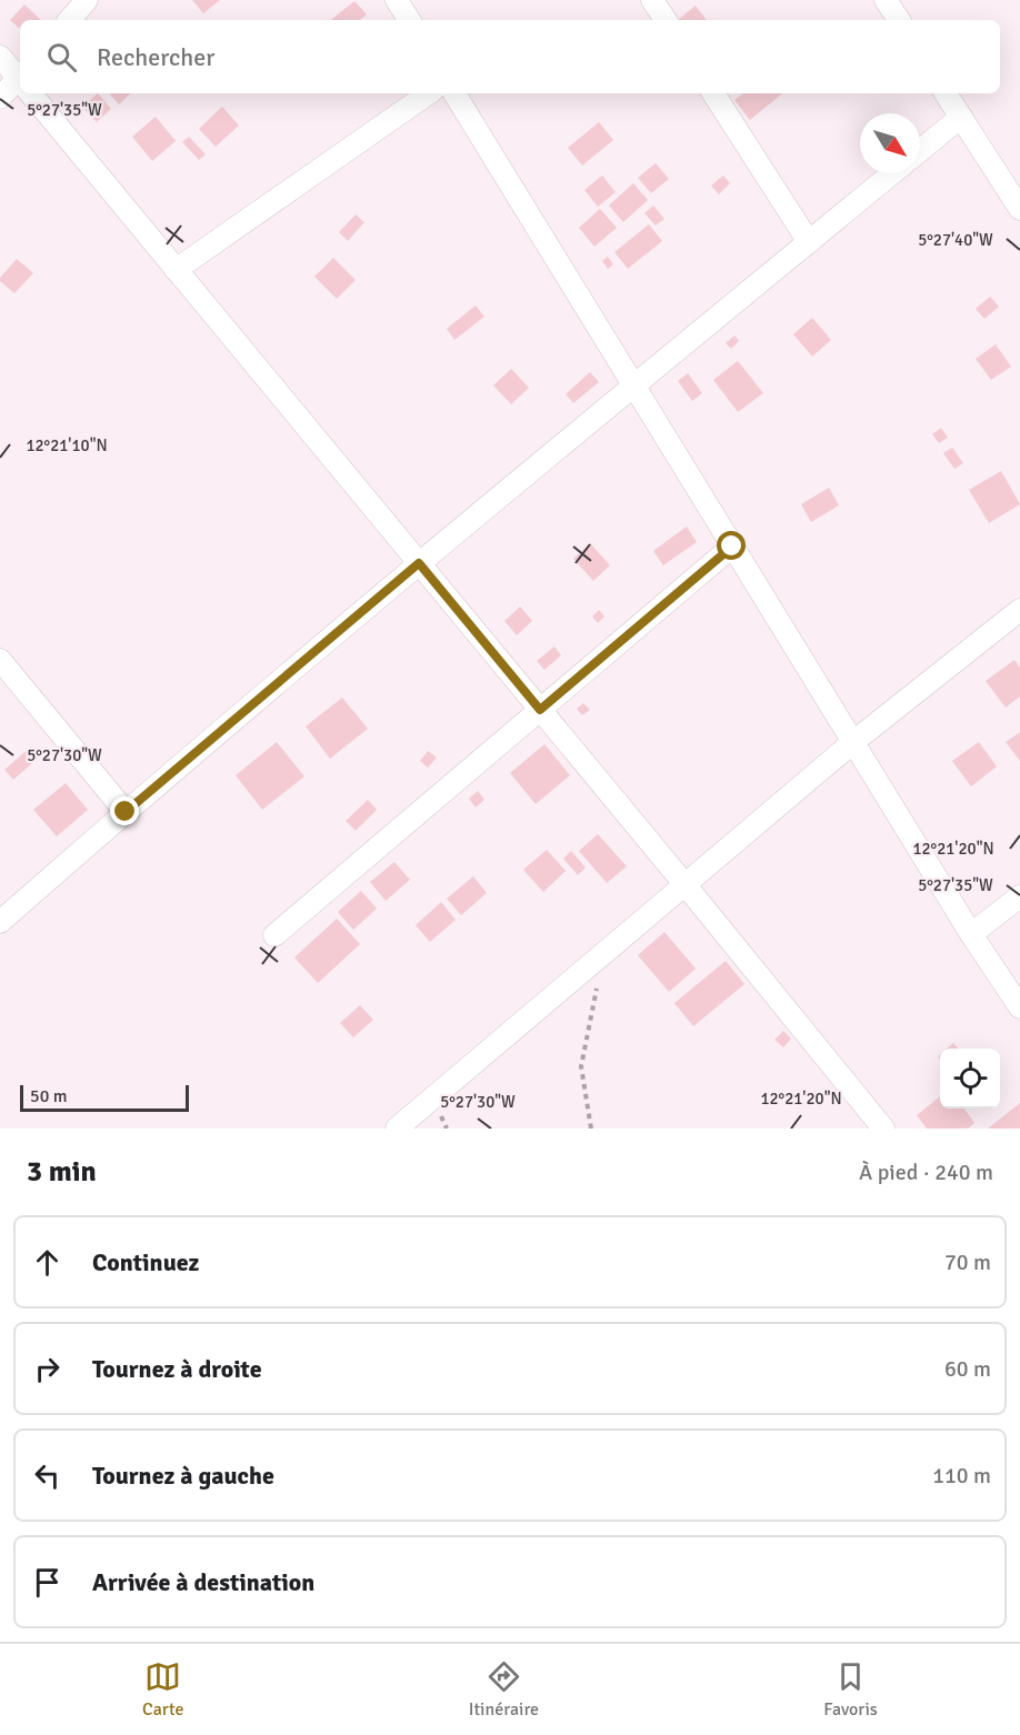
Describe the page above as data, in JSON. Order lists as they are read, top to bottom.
{
  "scale_bar": "50 m",
  "north": "bottom right",
  "page": {
    "search": "Rechercher",
    "scale": "50 m",
    "heading": ["3 min", "À pied · 240 m"],
    "list": [
      ["Continuez", "70 m"],
      ["Tournez à droite", "60 m"],
      ["Tournez à gauche", "110 m"],
      "Arrivée à destination"
    ],
    "nav": ["Carte", "Itinéraire", "Favoris"]
  },
  "coordinates": [
    "5°27'35\"W",
    "5°27'40\"W",
    "12°21'10\"N",
    "5°27'30\"W",
    "12°21'20\"N"
  ]
}
